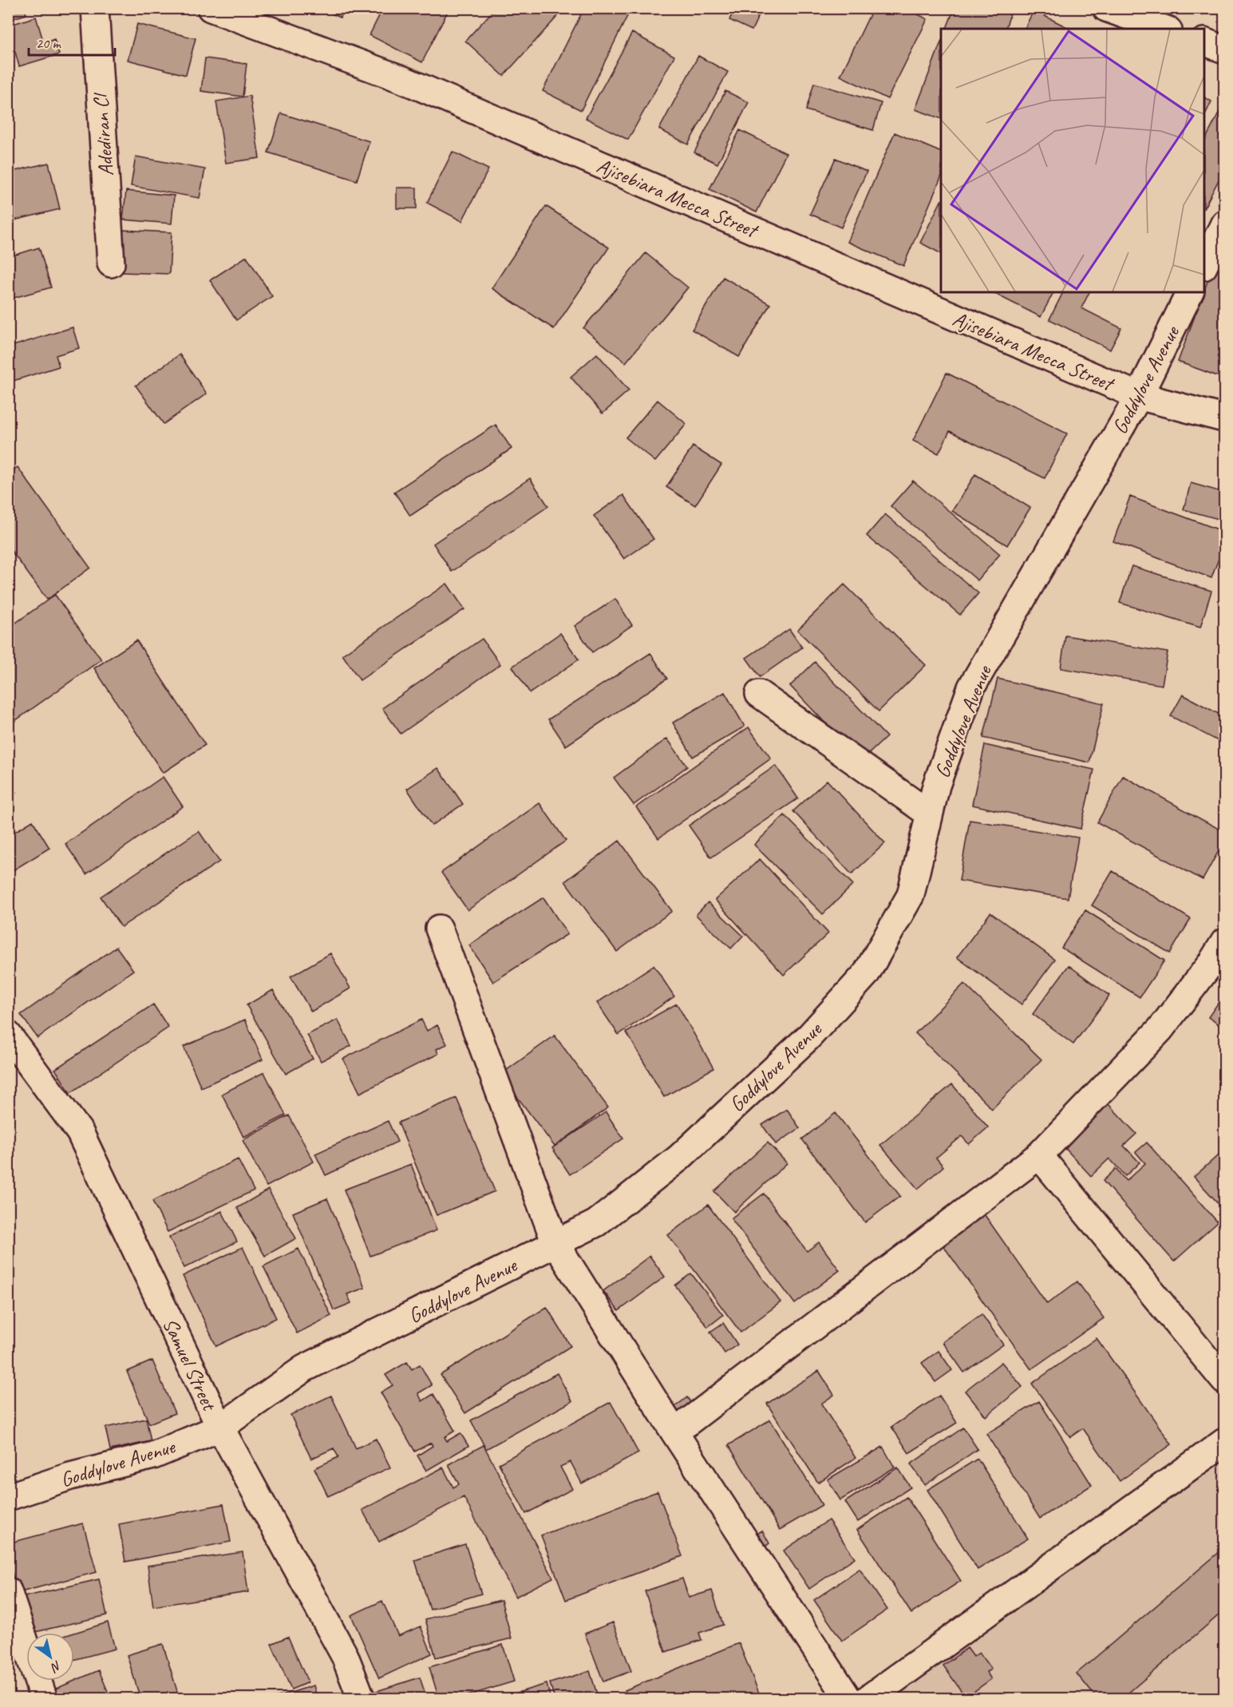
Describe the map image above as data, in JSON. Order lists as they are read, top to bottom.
{
  "streets": {
    "street": [
      "Adediran Cl",
      "Ajisebiara Mecca Street",
      "Goddylove Avenue",
      "Samuel Street"
    ]
  },
  "crossings": [
    ["Ajisebiara Mecca Street", "Goddylove Avenue"],
    ["Goddylove Avenue", "Samuel Street"]
  ],
  "scale_bar": "20 m",
  "north": "bottom right"
}
